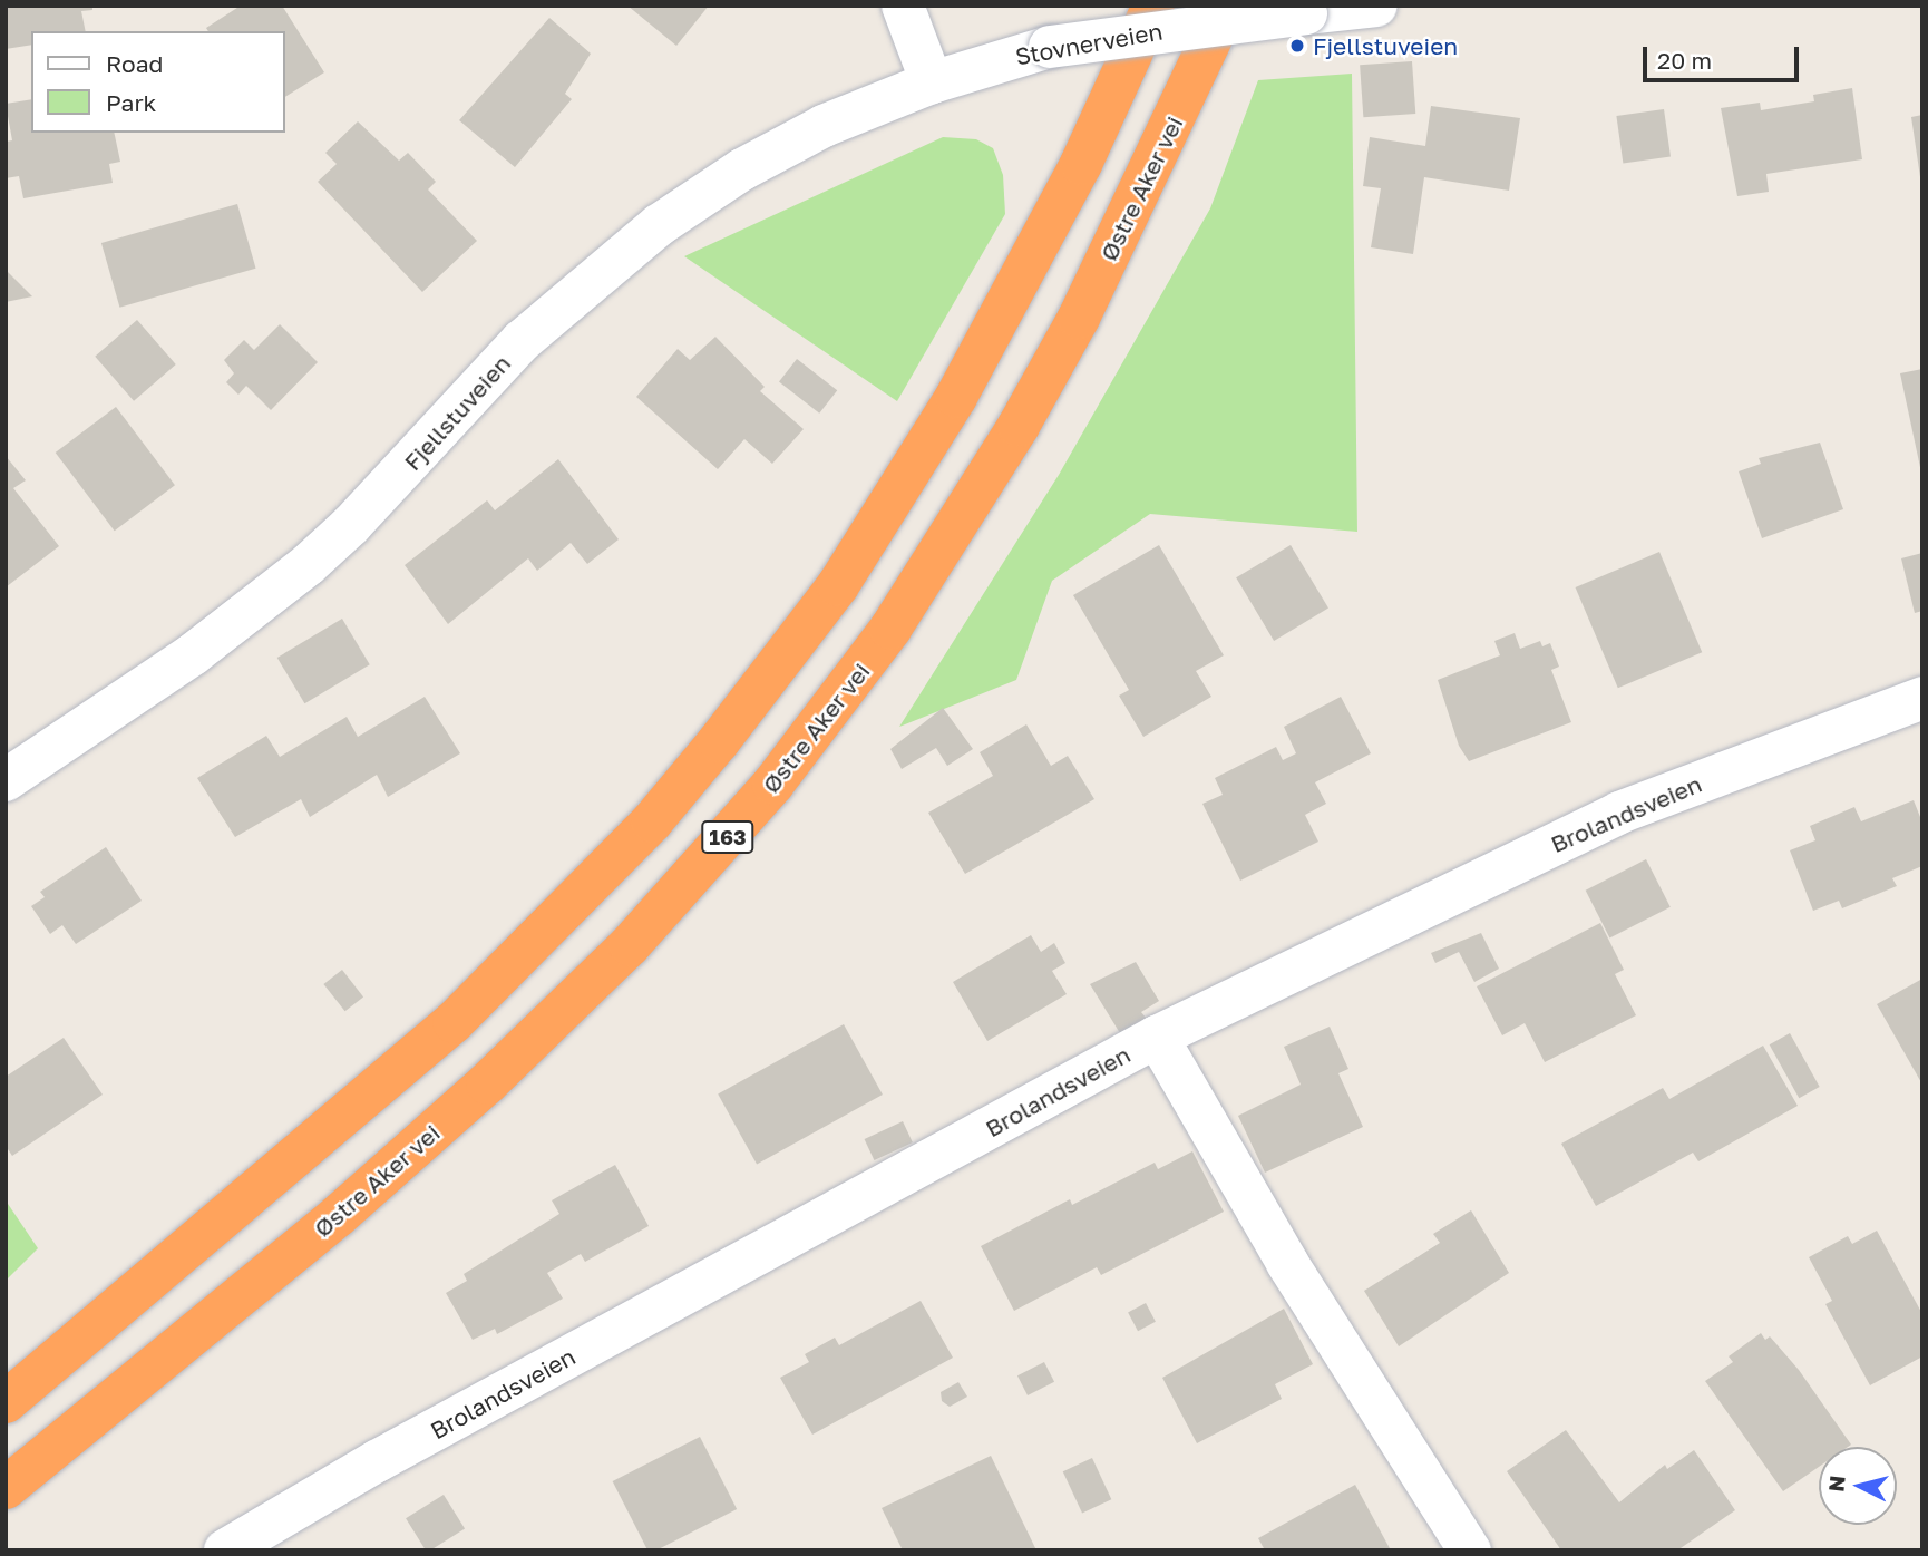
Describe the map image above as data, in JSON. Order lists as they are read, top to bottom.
{
  "streets": {
    "highway": ["Østre Aker vei", "163"],
    "street": ["Stovnerveien", "Fjellstuveien", "Brolandsveien"]
  },
  "crossings": [
    ["Stovnerveien", "Fjellstuveien"]
  ],
  "places": ["Fjellstuveien"],
  "legend": ["Road", "Park"],
  "scale_bar": "20 m",
  "north": "left"
}
